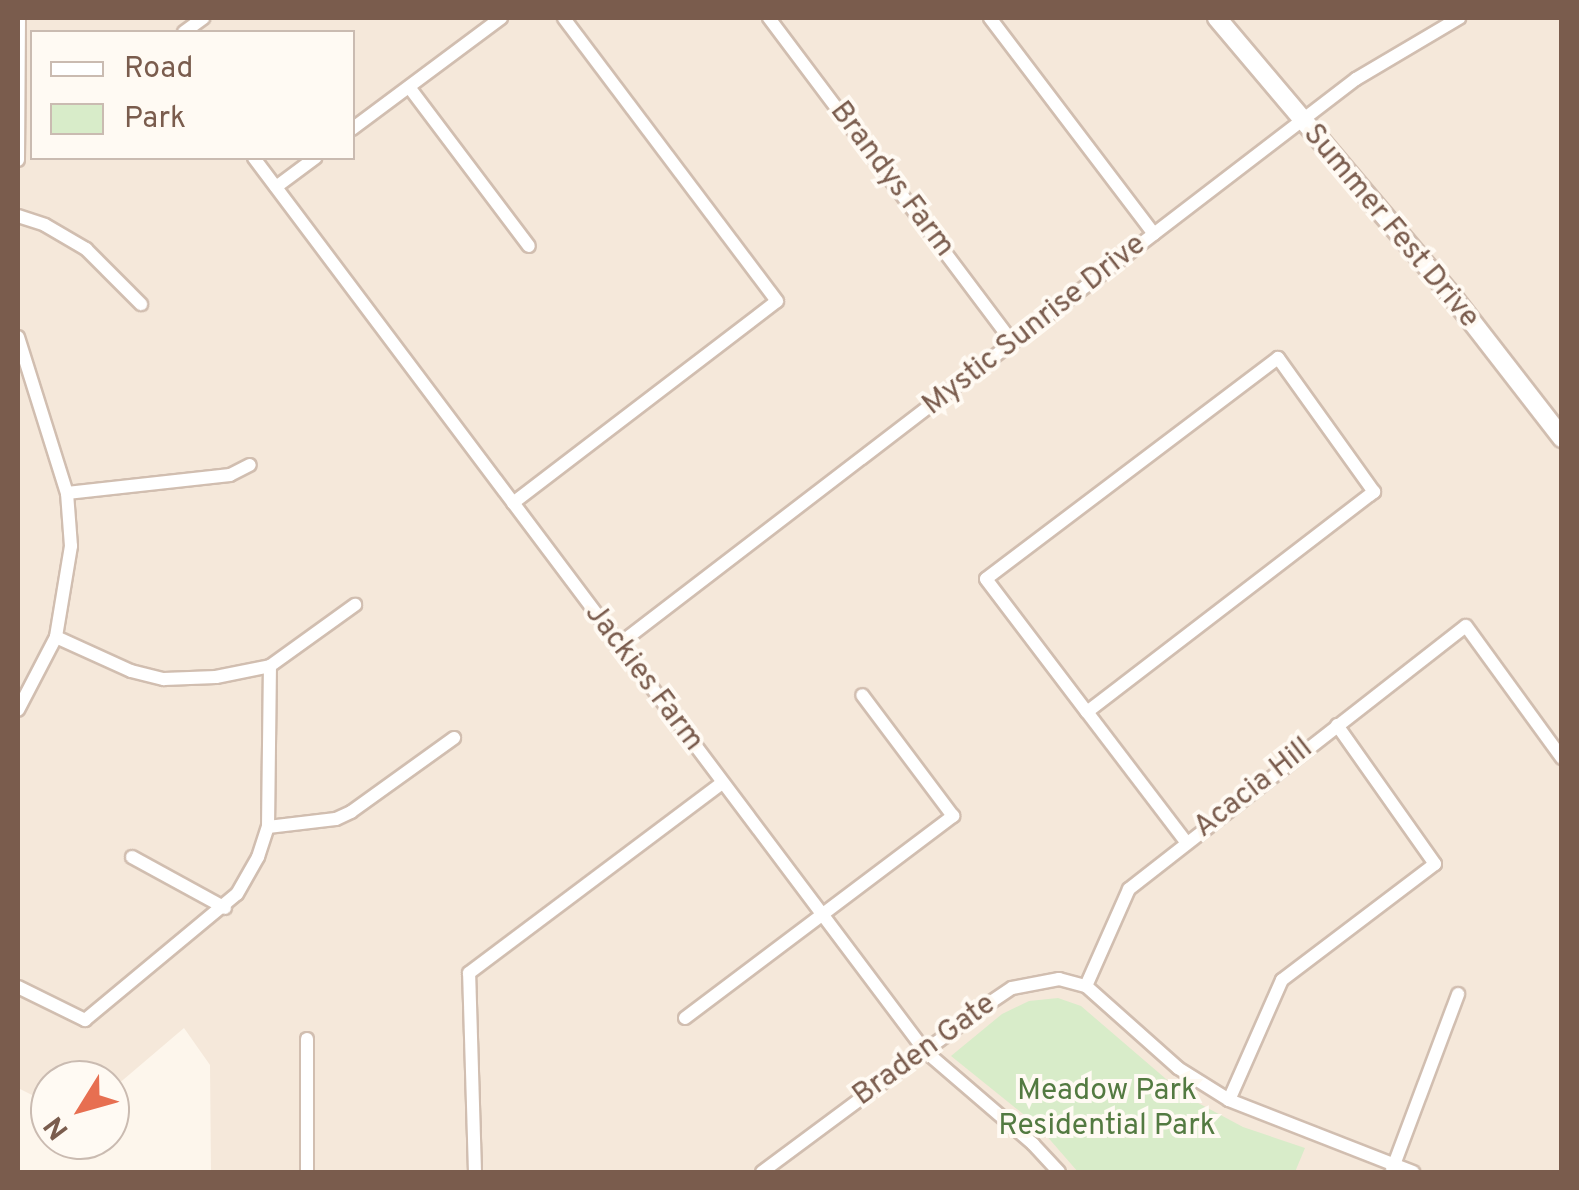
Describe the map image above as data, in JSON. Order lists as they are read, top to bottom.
{
  "streets": {
    "street": [
      "Brandys Farm",
      "Summer Fest Drive",
      "Mystic Sunrise Drive",
      "Jackies Farm",
      "Acacia Hill",
      "Braden Gate"
    ]
  },
  "crossings": [
    ["Brandys Farm", "Mystic Sunrise Drive"],
    ["Summer Fest Drive", "Mystic Sunrise Drive"],
    ["Mystic Sunrise Drive", "Jackies Farm"],
    ["Jackies Farm", "Braden Gate"],
    ["Acacia Hill", "Braden Gate"]
  ],
  "parks": ["Meadow Park Residential Park"],
  "legend": ["Road", "Park"],
  "north": "bottom left"
}
